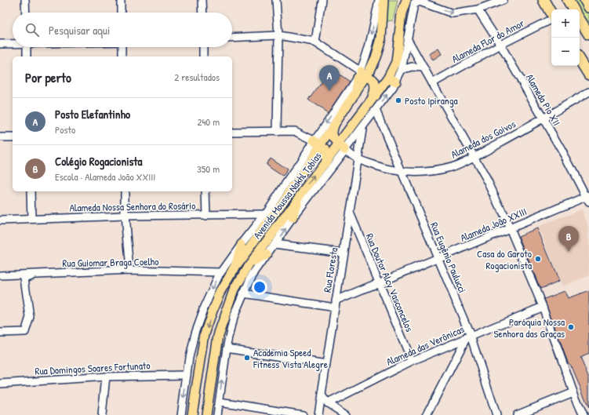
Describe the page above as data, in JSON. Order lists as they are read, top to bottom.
{
  "streets": {
    "main road": ["Avenida Moussa Nakhl Tobias"],
    "street": [
      "Alameda Flor do Amor",
      "Alameda Pio XII",
      "Alameda dos Goivos",
      "Alameda Nossa Senhora do Rosário",
      "Alameda João XXIII",
      "Rua Eugênio Paulucci",
      "Rua Guiomar Braga Coelho",
      "Rua Floresta",
      "Rua Doutor Alcy Vasconcelos",
      "Alameda das Verônicas",
      "Rua Domingos Soares Fortunato"
    ]
  },
  "crossings": [
    ["Alameda Flor do Amor", "Alameda Pio XII"],
    ["Alameda Pio XII", "Alameda dos Goivos"],
    ["Alameda Pio XII", "Alameda João XXIII"],
    ["Alameda dos Goivos", "Avenida Moussa Nakhl Tobias"],
    ["Alameda dos Goivos", "Rua Eugênio Paulucci"],
    ["Alameda dos Goivos", "Rua Floresta"],
    ["Avenida Moussa Nakhl Tobias", "Rua Floresta"],
    ["Alameda João XXIII", "Rua Eugênio Paulucci"],
    ["Alameda João XXIII", "Rua Floresta"],
    ["Alameda João XXIII", "Rua Doutor Alcy Vasconcelos"],
    ["Rua Eugênio Paulucci", "Alameda das Verônicas"],
    ["Rua Floresta", "Rua Doutor Alcy Vasconcelos"],
    ["Rua Doutor Alcy Vasconcelos", "Alameda das Verônicas"]
  ],
  "places": [
    "Posto Ipiranga",
    "Casa do Garoto Rogacionista",
    "Paróquia Nossa Senhora das Graças",
    "Academia Speed Fitness Vista Alegre"
  ],
  "page": {
    "map_buttons": ["+", "−"],
    "search": "Pesquisar aqui",
    "heading": ["Por perto", "2 resultados"],
    "pins": ["A", "B"],
    "list": [
      {
        "mark": "A",
        "name": "Posto Elefantinho",
        "note": "Posto",
        "value": "240 m"
      },
      {
        "mark": "B",
        "name": "Colégio Rogacionista",
        "note": "Escola · Alameda João XXIII",
        "value": "350 m"
      }
    ]
  }
}
